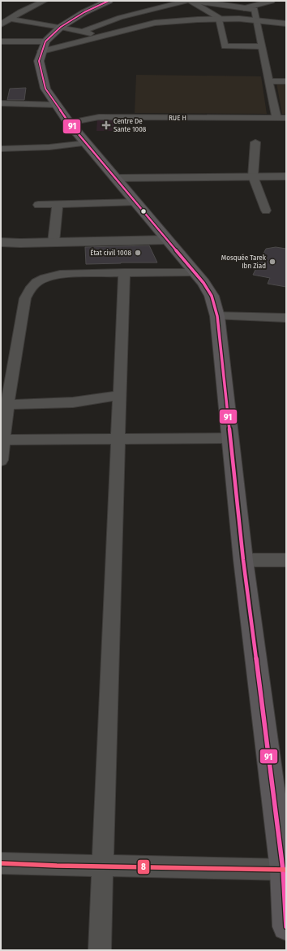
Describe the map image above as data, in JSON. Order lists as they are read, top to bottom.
{
  "streets": {
    "street": ["RUE H"]
  },
  "places": {
    "health": ["Centre De Sante 1008"],
    "other": ["État civil 1008", "Mosquée Tarek Ibn Ziad"]
  },
  "lines": ["transit line 91", "transit line 8"]
}
